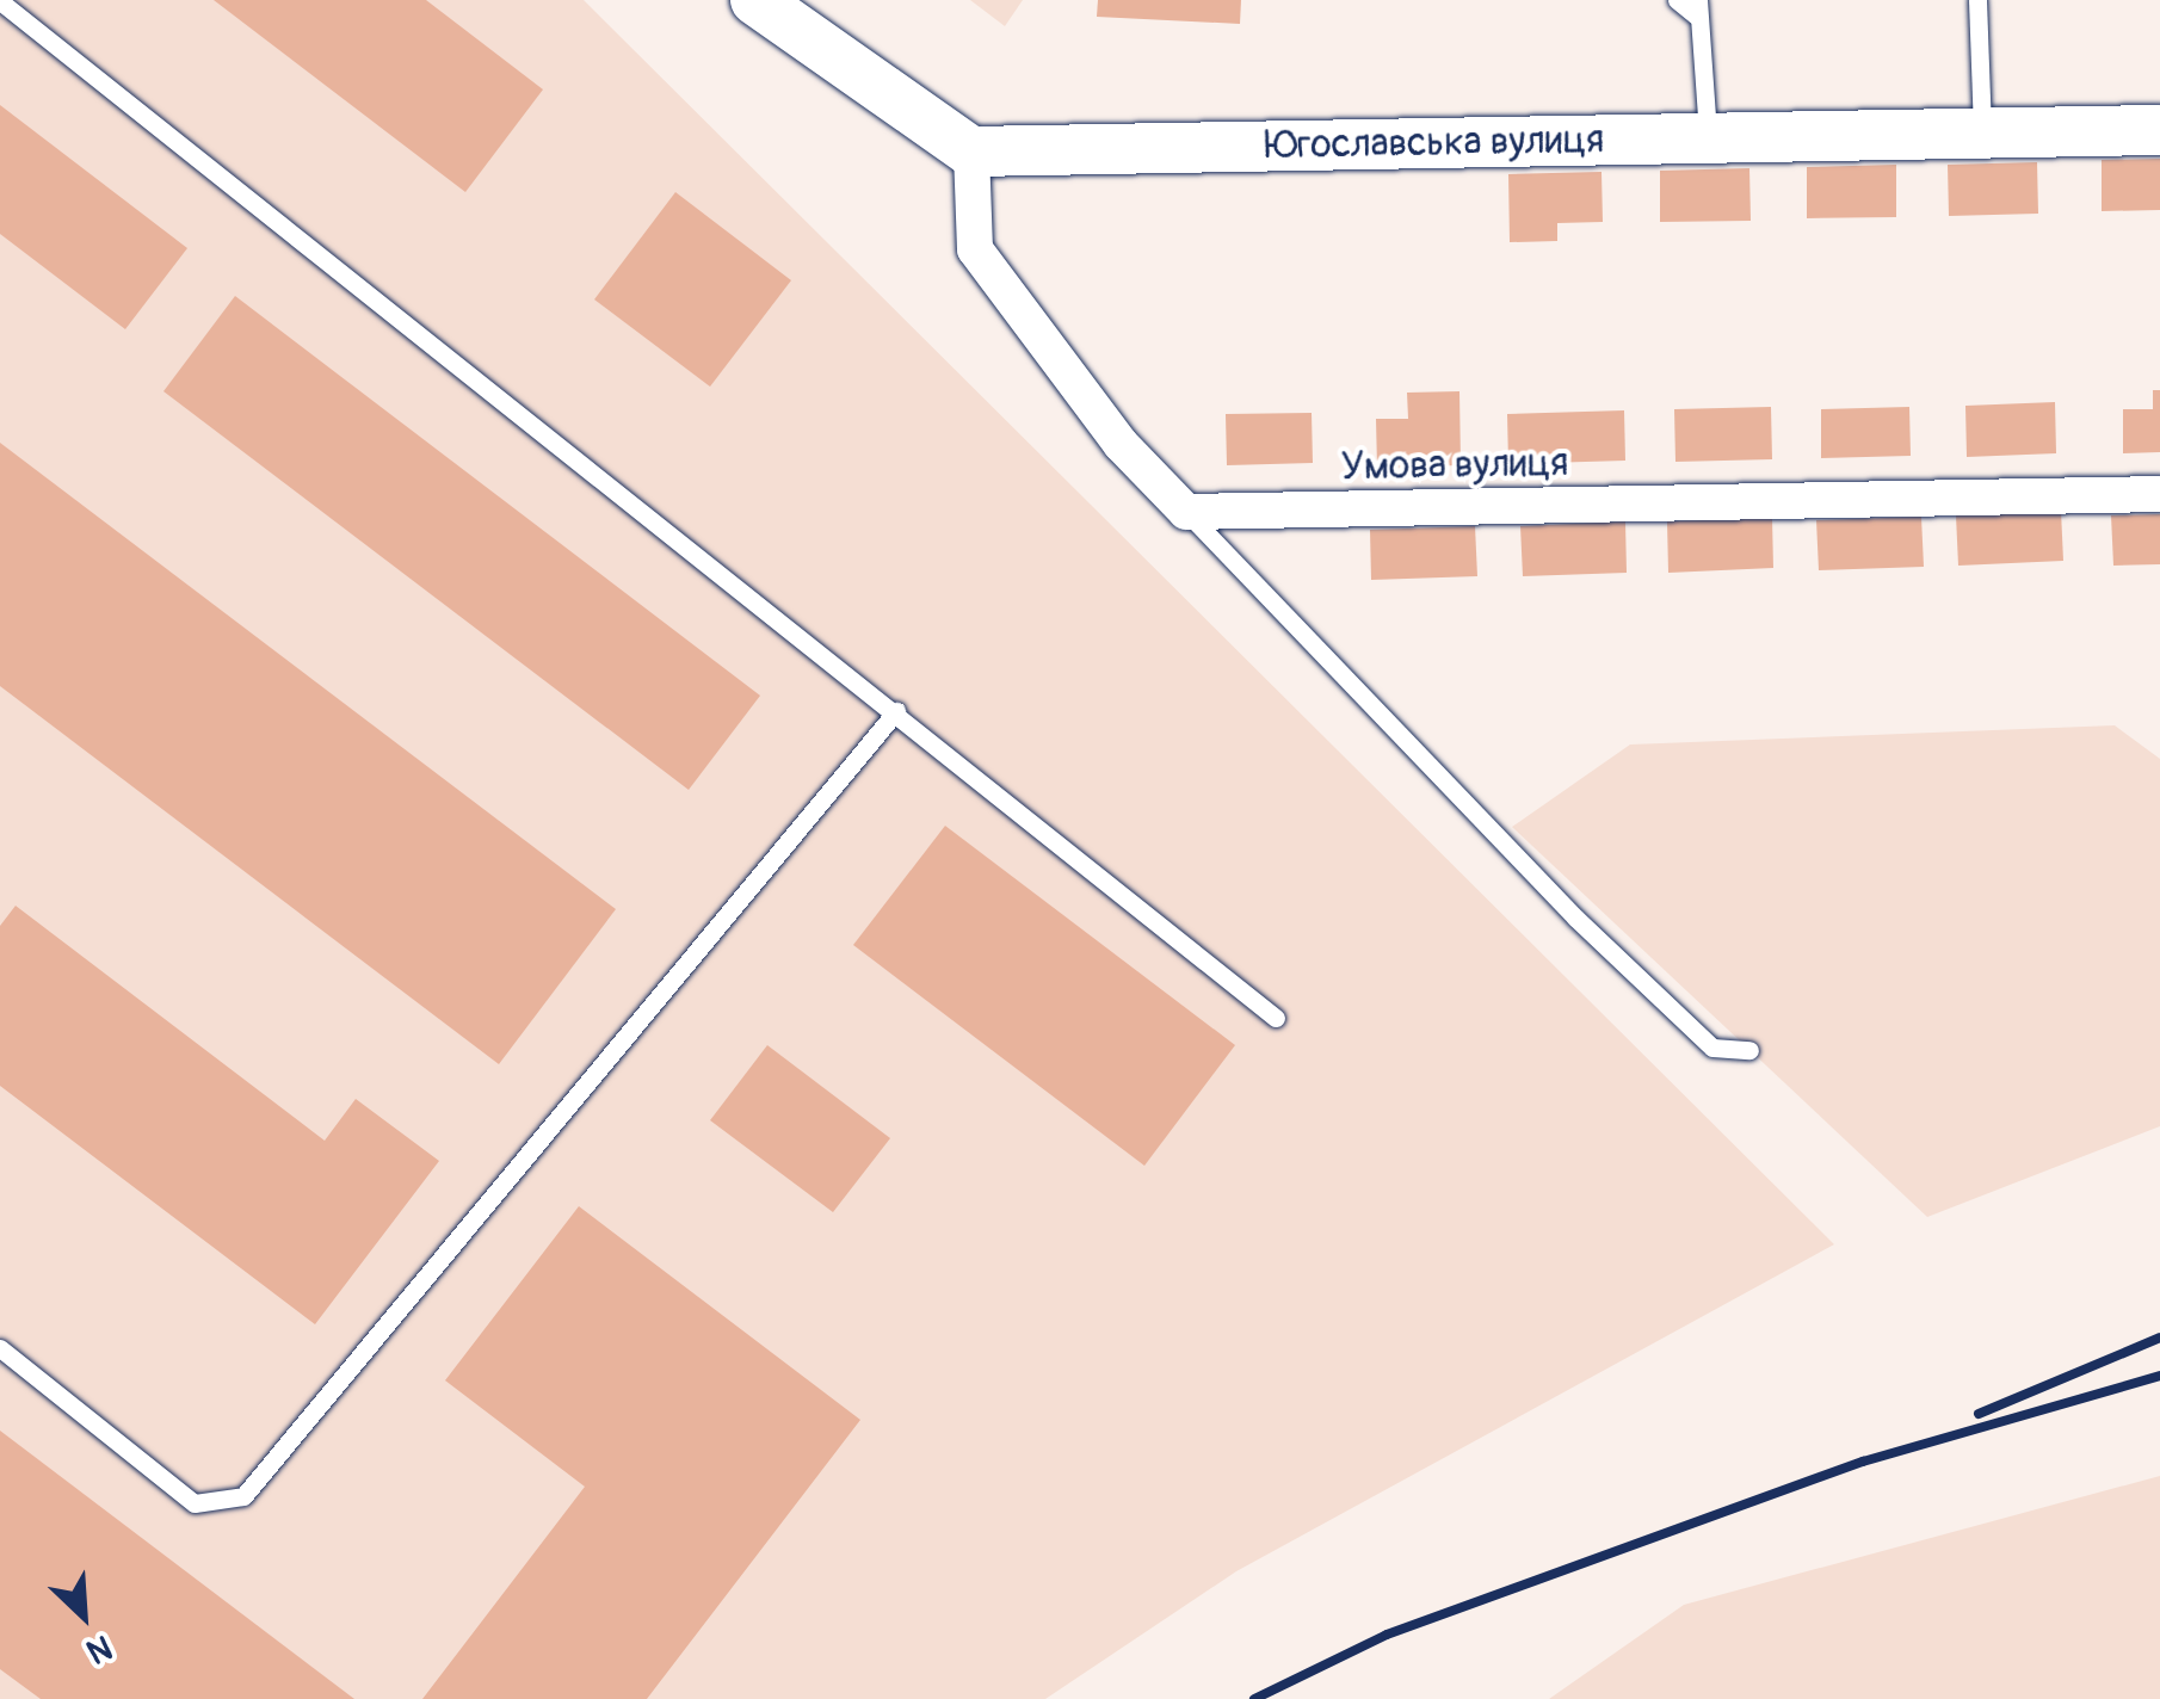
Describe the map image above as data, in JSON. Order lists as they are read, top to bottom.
{
  "streets": {
    "street": ["Югославська вулиця", "Умова вулиця"]
  },
  "north": "bottom right"
}
